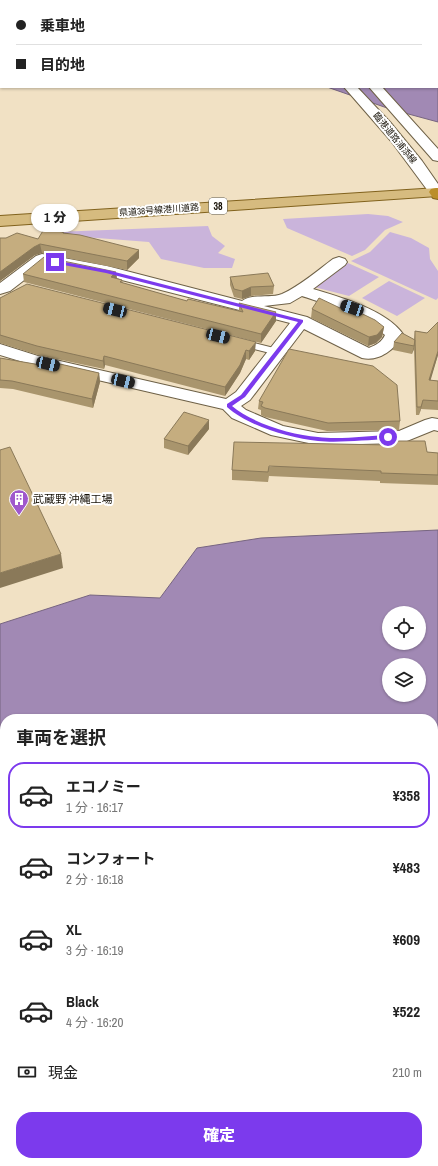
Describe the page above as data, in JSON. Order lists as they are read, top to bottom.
{
  "streets": {
    "main road": ["38", "県道38号線港川道路"],
    "street": ["臨港道路浦添線"]
  },
  "crossings": [
    ["臨港道路浦添線", "県道38号線港川道路"]
  ],
  "places": {
    "building": ["武蔵野 沖縄工場"]
  },
  "page": {
    "banner": ["乗車地", "目的地"],
    "bubble": "1 分",
    "heading": "車両を選択",
    "list": [
      {
        "name": "エコノミー",
        "note": "1 分 · 16:17",
        "value": "¥358"
      },
      {
        "name": "コンフォート",
        "note": "2 分 · 16:18",
        "value": "¥483"
      },
      {
        "name": "XL",
        "note": "3 分 · 16:19",
        "value": "¥609"
      },
      {
        "name": "Black",
        "note": "4 分 · 16:20",
        "value": "¥522"
      }
    ],
    "pay": ["現金", "210 m"],
    "buttons": "確定"
  }
}
